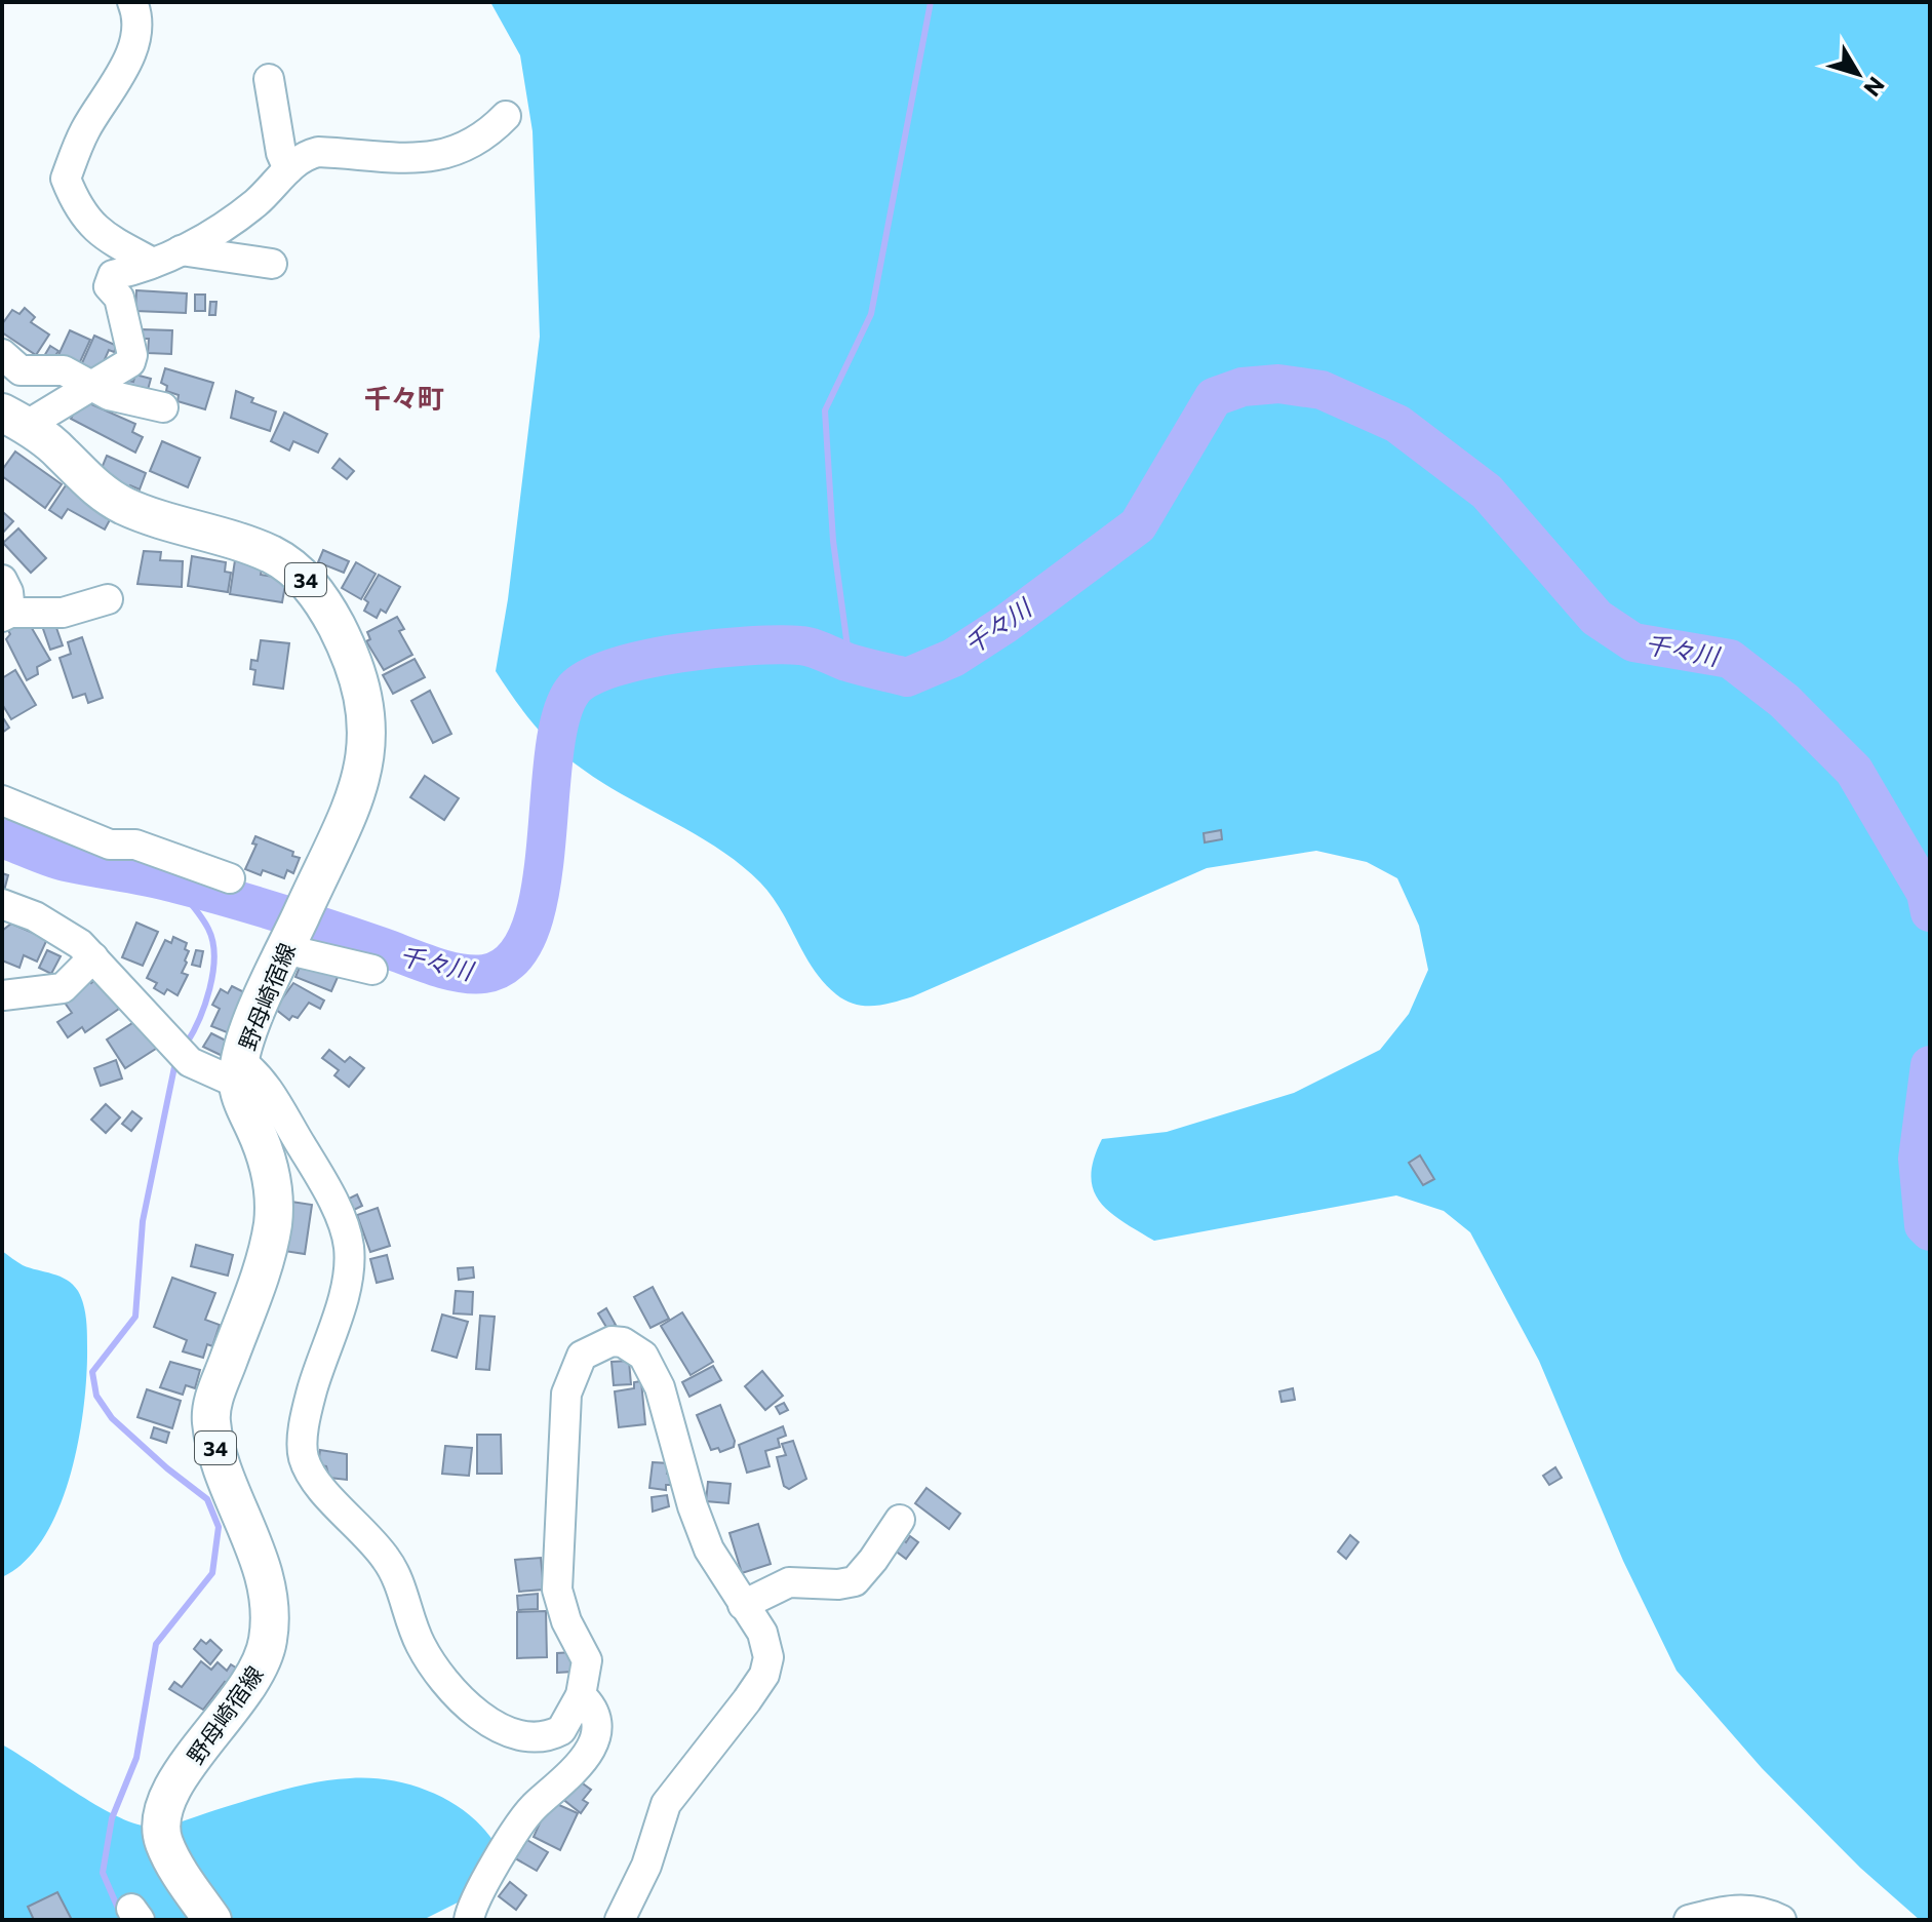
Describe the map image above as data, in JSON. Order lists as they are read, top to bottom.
{
  "streets": {
    "main road": ["34", "野母崎宿線"]
  },
  "districts": ["千々町"],
  "water": ["千々川"],
  "north": "bottom right"
}
